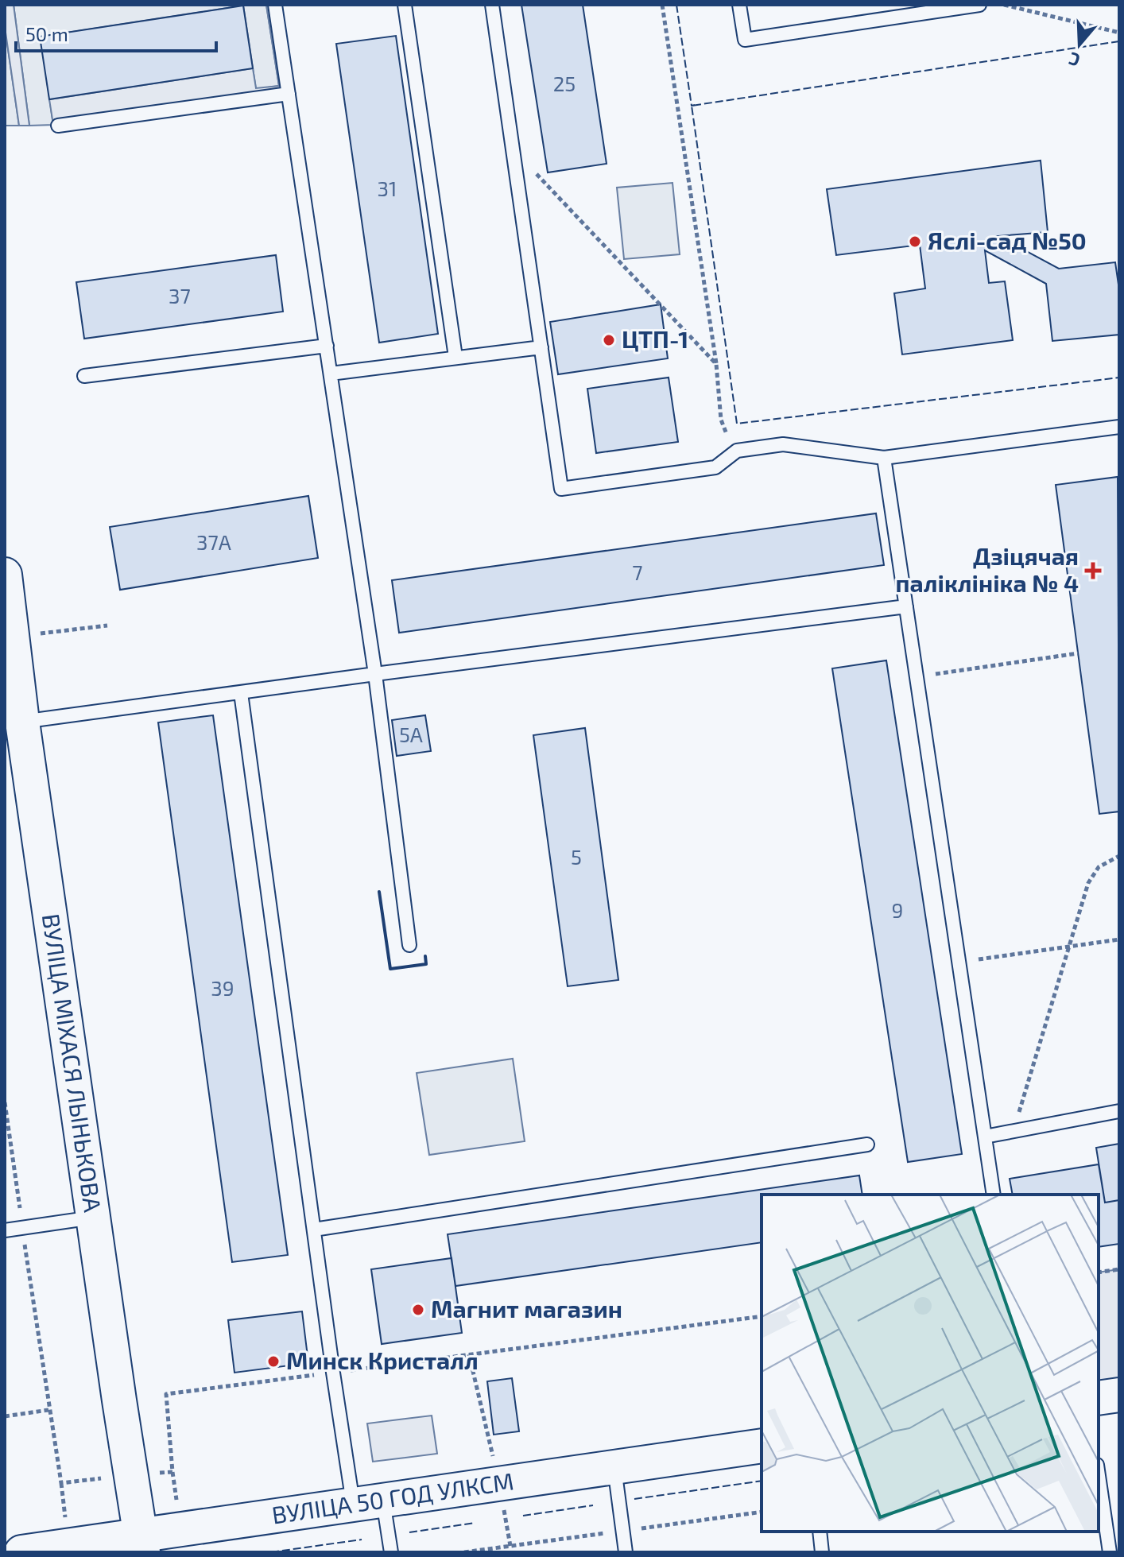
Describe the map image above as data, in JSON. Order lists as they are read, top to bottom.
{
  "streets": {
    "street": ["ВУЛІЦА МІХАСЯ ЛЫНЬКОВА", "ВУЛІЦА 50 ГОД УЛКСМ"]
  },
  "crossings": [
    ["ВУЛІЦА МІХАСЯ ЛЫНЬКОВА", "ВУЛІЦА 50 ГОД УЛКСМ"]
  ],
  "places": {
    "other": [
      "Яслі-сад №50",
      "ЦТП-1",
      "Магнит магазин",
      "Минск Кристалл"
    ],
    "health": ["Дзіцячая паліклініка № 4"]
  },
  "house_numbers": [
    "25",
    "31",
    "37",
    "37А",
    "7",
    "5А",
    "5",
    "9",
    "39"
  ],
  "scale_bar": "50 m",
  "north": "bottom"
}
